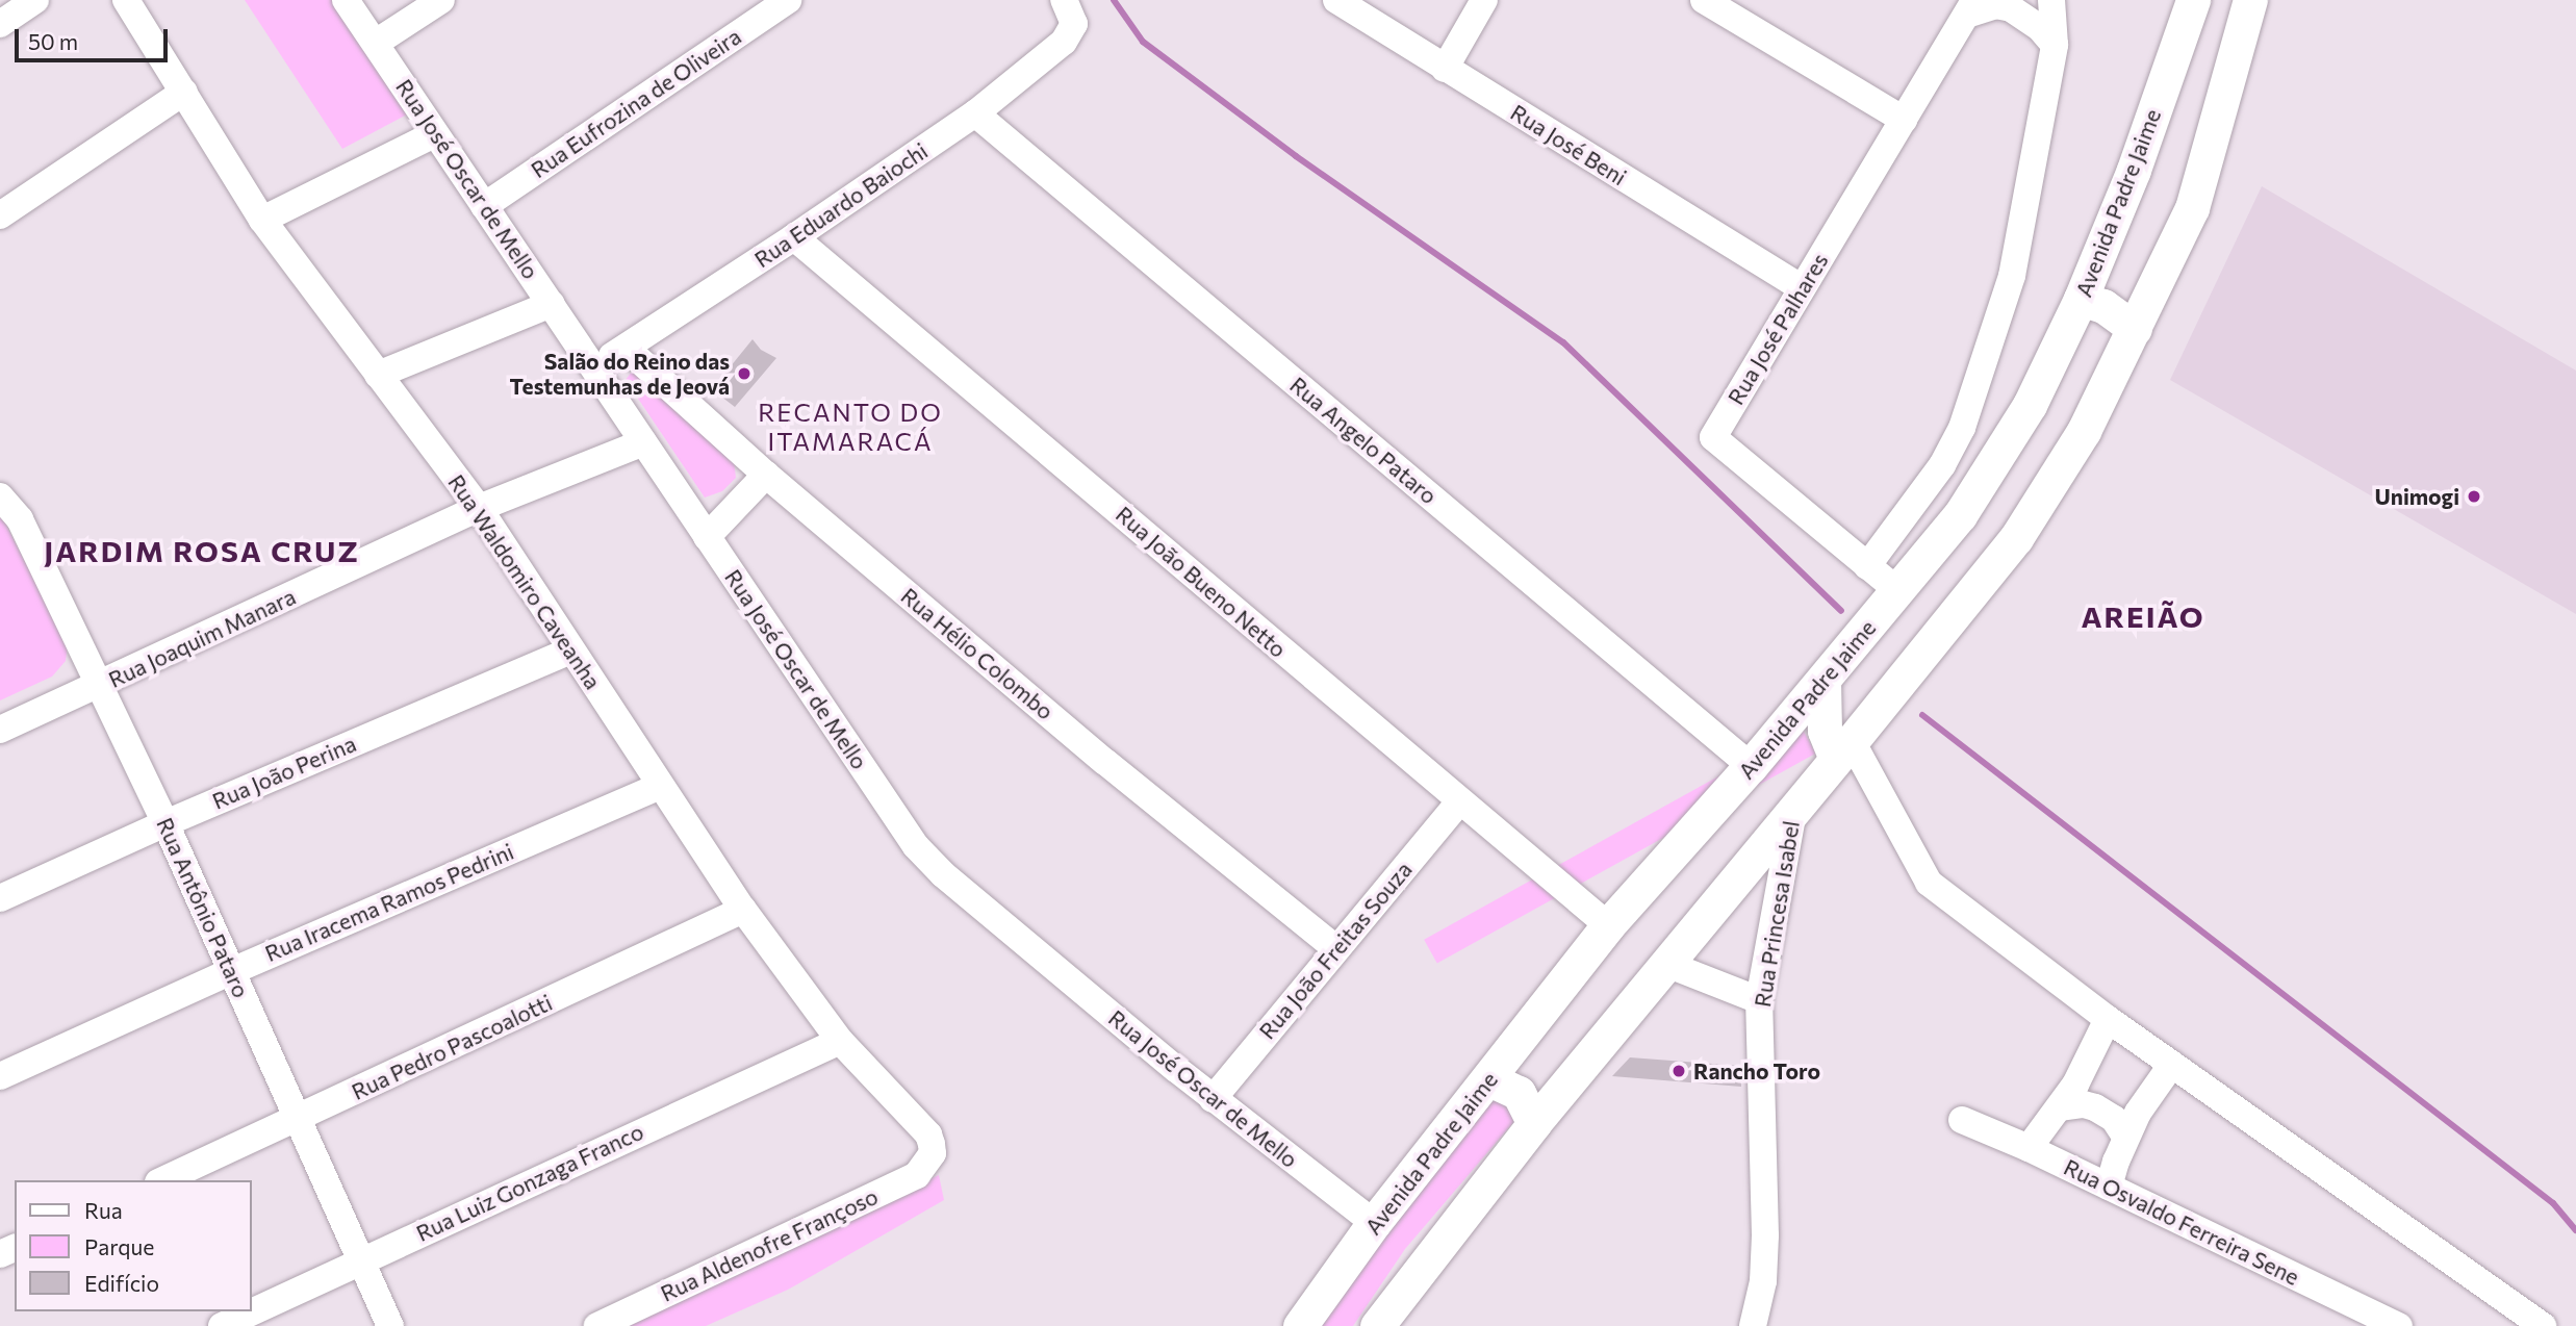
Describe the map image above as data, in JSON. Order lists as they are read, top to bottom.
{
  "streets": {
    "main road": ["Avenida Padre Jaime"],
    "street": [
      "Rua Eufrozina de Oliveira",
      "Rua José Beni",
      "Rua José Oscar de Mello",
      "Rua Eduardo Baiochi",
      "Rua José Palhares",
      "Rua Angelo Pataro",
      "Rua Waldomiro Caveanha",
      "Rua João Bueno Netto",
      "Rua Joaquim Manara",
      "Rua Hélio Colombo",
      "Rua João Perina",
      "Rua Iracema Ramos Pedrini",
      "Rua Antônio Pataro",
      "Rua Princesa Isabel",
      "Rua João Freitas Souza",
      "Rua Pedro Pascoalotti",
      "Rua Luiz Gonzaga Franco",
      "Rua Osvaldo Ferreira Sene",
      "Rua Aldenofre Françoso"
    ]
  },
  "crossings": [
    ["Rua Eufrozina de Oliveira", "Rua José Oscar de Mello"],
    ["Rua José Beni", "Rua José Palhares"],
    ["Rua José Oscar de Mello", "Avenida Padre Jaime"],
    ["Rua José Oscar de Mello", "Rua Eduardo Baiochi"],
    ["Rua José Oscar de Mello", "Rua Joaquim Manara"],
    ["Rua José Oscar de Mello", "Rua João Freitas Souza"],
    ["Avenida Padre Jaime", "Rua José Palhares"],
    ["Avenida Padre Jaime", "Rua Angelo Pataro"],
    ["Avenida Padre Jaime", "Rua João Bueno Netto"],
    ["Rua Eduardo Baiochi", "Rua Angelo Pataro"],
    ["Rua Eduardo Baiochi", "Rua João Bueno Netto"],
    ["Rua Eduardo Baiochi", "Rua Hélio Colombo"],
    ["Rua Waldomiro Caveanha", "Rua Joaquim Manara"],
    ["Rua Waldomiro Caveanha", "Rua João Perina"],
    ["Rua Waldomiro Caveanha", "Rua Iracema Ramos Pedrini"],
    ["Rua Waldomiro Caveanha", "Rua Pedro Pascoalotti"],
    ["Rua Waldomiro Caveanha", "Rua Luiz Gonzaga Franco"],
    ["Rua Waldomiro Caveanha", "Rua Aldenofre Françoso"],
    ["Rua João Bueno Netto", "Rua João Freitas Souza"],
    ["Rua Joaquim Manara", "Rua Antônio Pataro"],
    ["Rua Hélio Colombo", "Rua João Freitas Souza"],
    ["Rua João Perina", "Rua Antônio Pataro"],
    ["Rua Iracema Ramos Pedrini", "Rua Antônio Pataro"],
    ["Rua Antônio Pataro", "Rua Pedro Pascoalotti"],
    ["Rua Antônio Pataro", "Rua Luiz Gonzaga Franco"]
  ],
  "districts": ["RECANTO DO ITAMARACÁ", "JARDIM ROSA CRUZ", "AREIÃO"],
  "places": ["Salão do Reino das Testemunhas de Jeová", "Unimogi", "Rancho Toro"],
  "legend": ["Rua", "Parque", "Edifício"],
  "scale_bar": "50 m"
}
